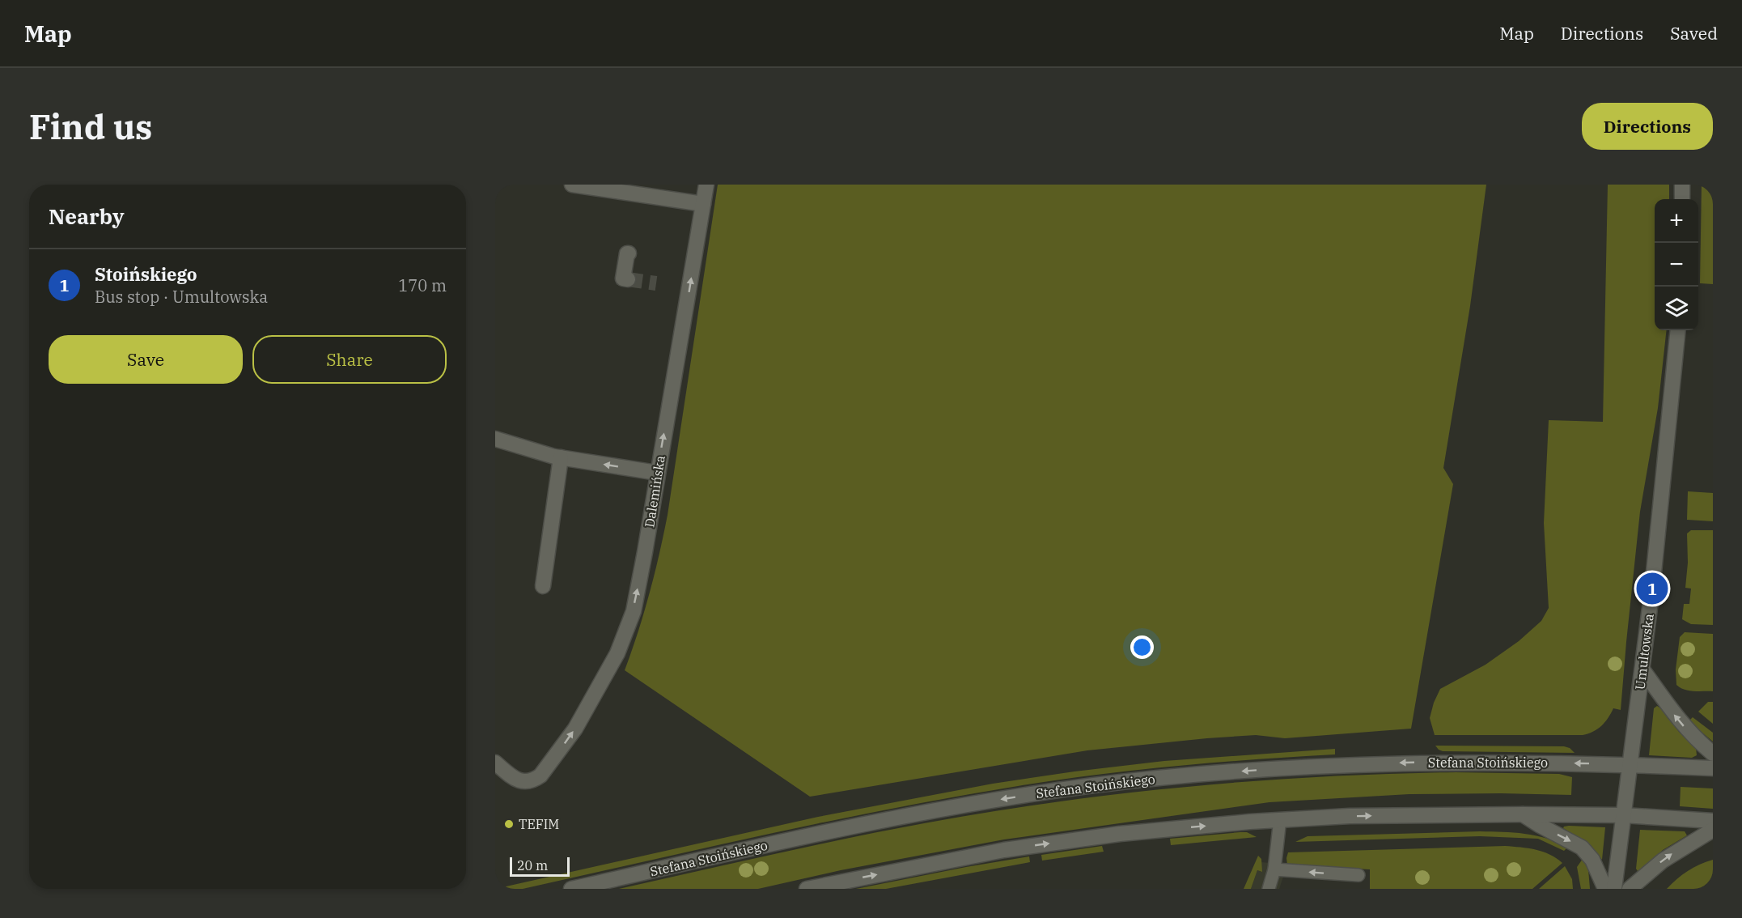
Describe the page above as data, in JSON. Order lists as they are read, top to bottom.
{
  "streets": {
    "street": ["Dalemińska", "Umultowska", "Stefana Stoińskiego"]
  },
  "crossings": [
    ["Umultowska", "Stefana Stoińskiego"]
  ],
  "one_way": ["Dalemińska"],
  "places": ["TEFIM"],
  "scale_bar": "20 m",
  "page": {
    "header": "Map",
    "nav": ["Map", "Directions", "Saved"],
    "buttons": [
      "Directions",
      ["Save", "Share"]
    ],
    "title": "Find us",
    "heading": "Nearby",
    "map_buttons": ["+", "−"],
    "list": [
      {
        "mark": "1",
        "name": "Stoińskiego",
        "note": "Bus stop · Umultowska",
        "value": "170 m"
      }
    ],
    "pins": "1",
    "scale": "20 m"
  }
}
